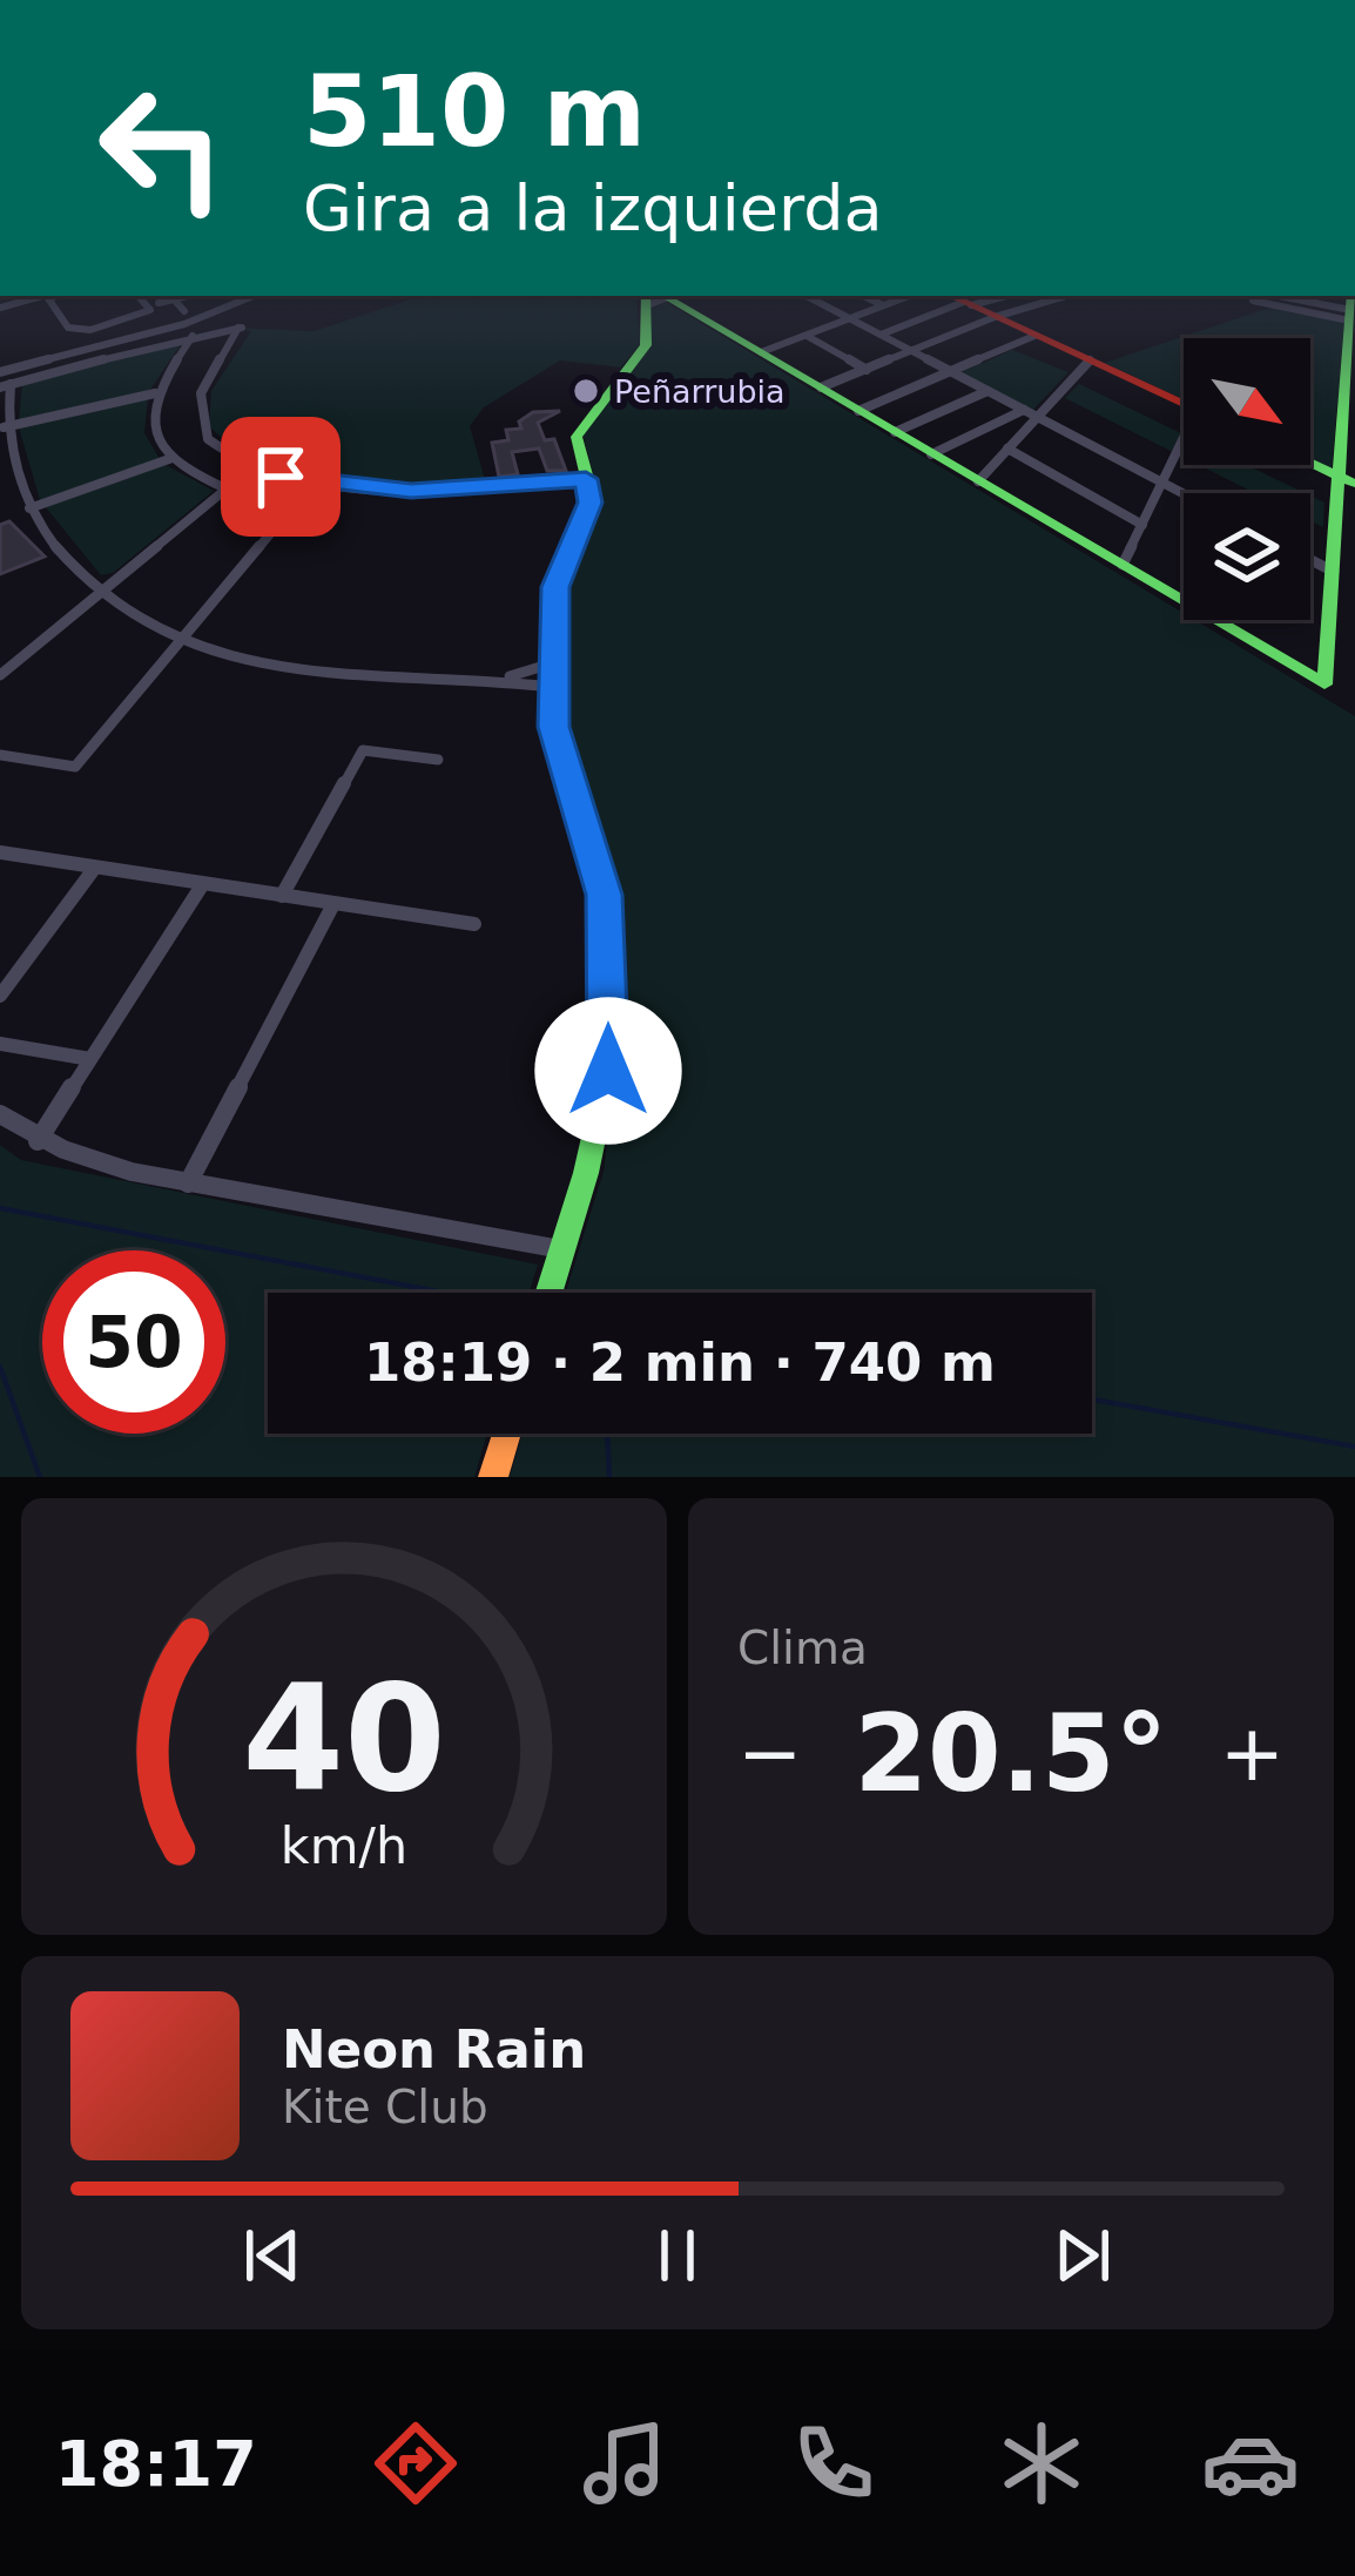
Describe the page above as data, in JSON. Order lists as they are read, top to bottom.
{
  "places": ["Peñarrubia"],
  "north": "bottom right",
  "page": {
    "turn": ["510 m", "Gira a la izquierda"],
    "limit": "50",
    "trip": "18:19 · 2 min · 740 m",
    "tile": "Clima",
    "heat": ["−", "20.5°", "+"],
    "song": ["Neon Rain", "Kite Club"],
    "tabs": "18:17",
    "gauge": ["40", "km/h"]
  }
}
